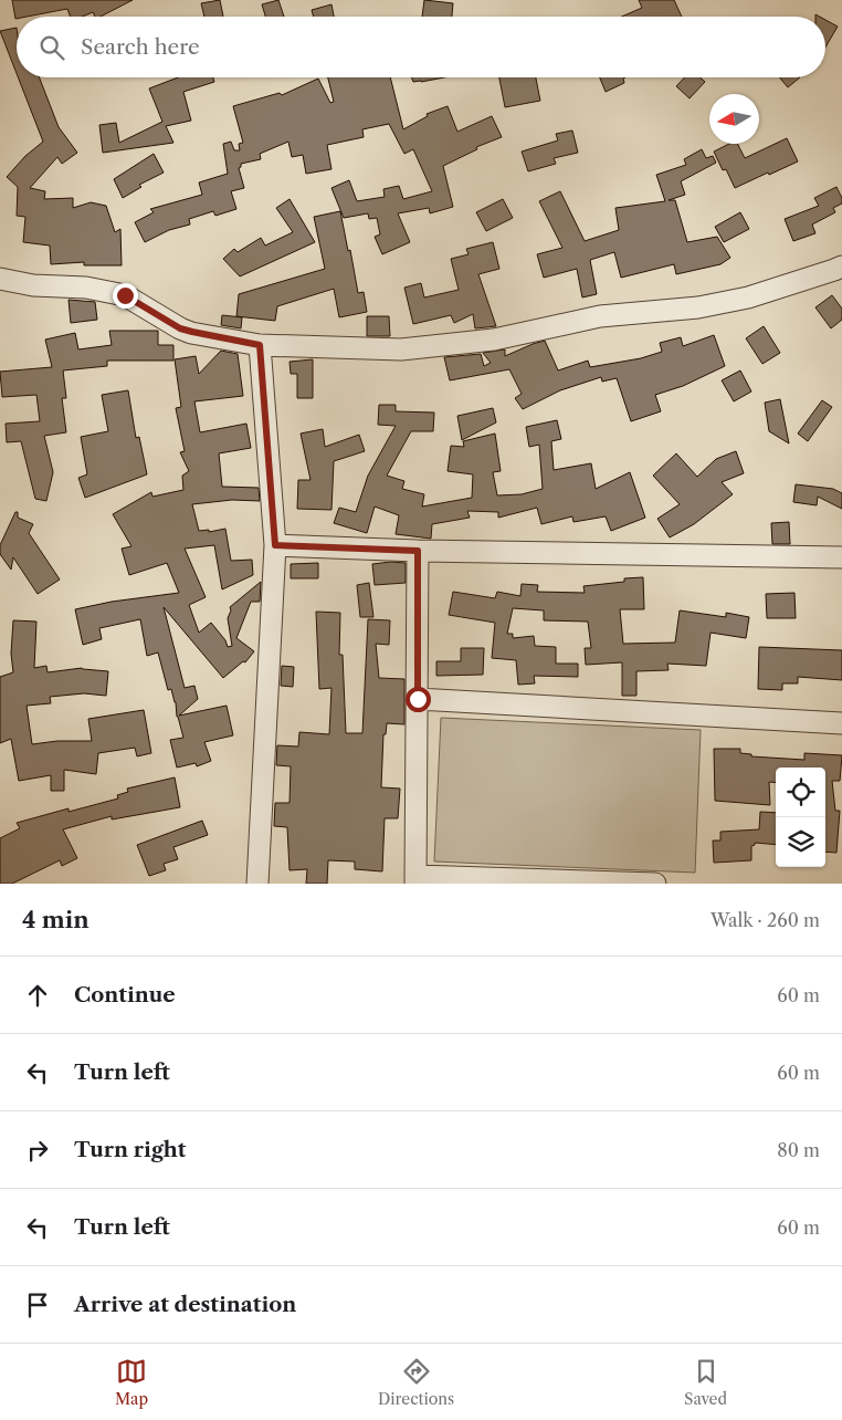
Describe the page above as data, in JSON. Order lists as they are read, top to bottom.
{
  "north": "left",
  "page": {
    "search": "Search here",
    "heading": ["4 min", "Walk · 260 m"],
    "list": [
      ["Continue", "60 m"],
      ["Turn left", "60 m"],
      ["Turn right", "80 m"],
      ["Turn left", "60 m"],
      "Arrive at destination"
    ],
    "nav": ["Map", "Directions", "Saved"]
  }
}
